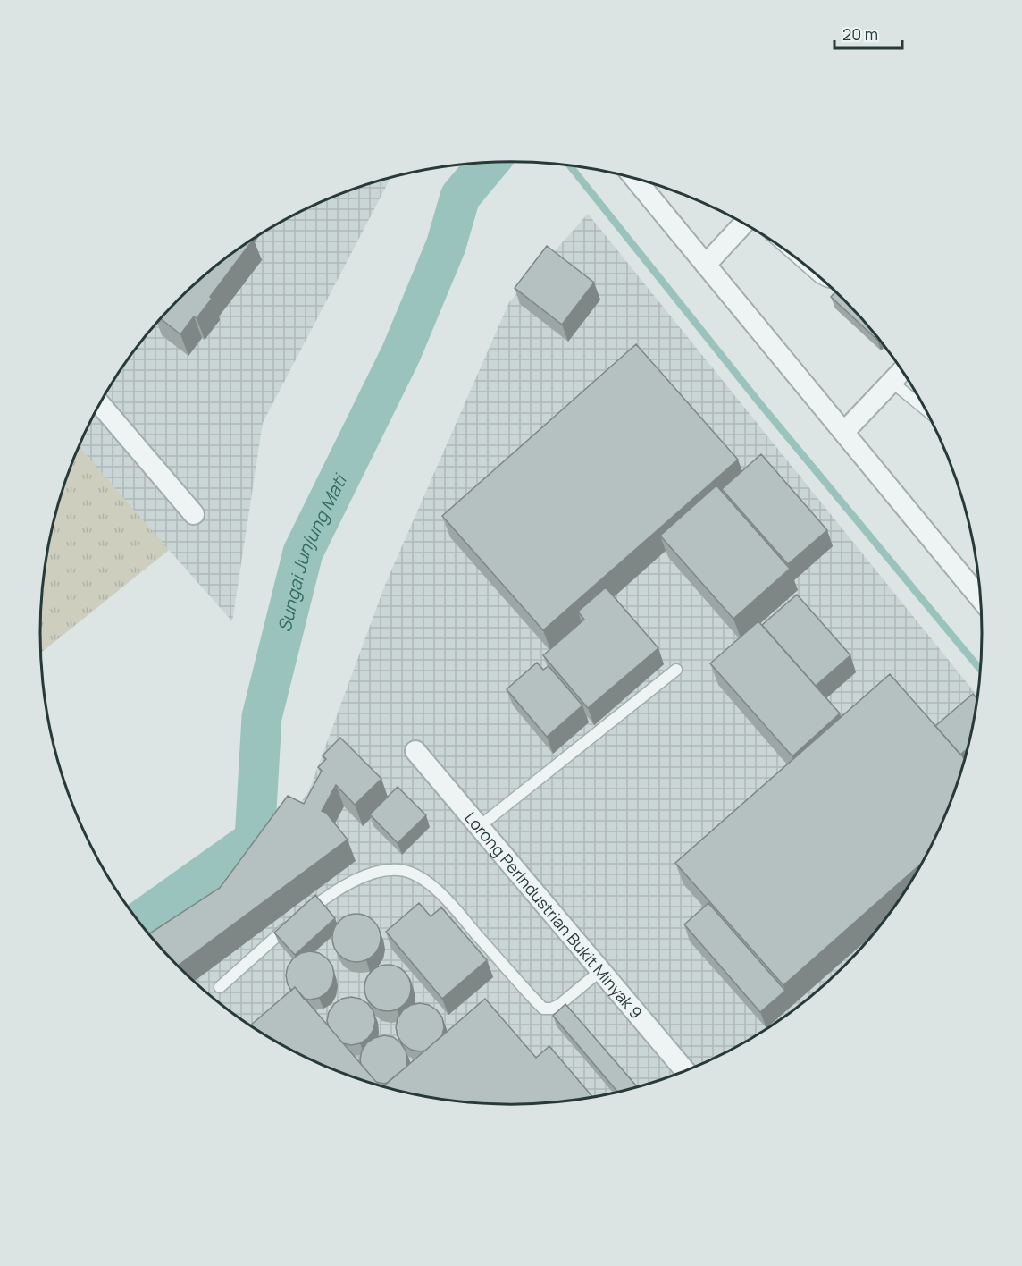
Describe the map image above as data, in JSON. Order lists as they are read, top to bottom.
{
  "streets": {
    "street": ["Lorong Perindustrian Bukit Minyak 9"]
  },
  "water": ["Sungai Junjung Mati"],
  "scale_bar": "20 m"
}
